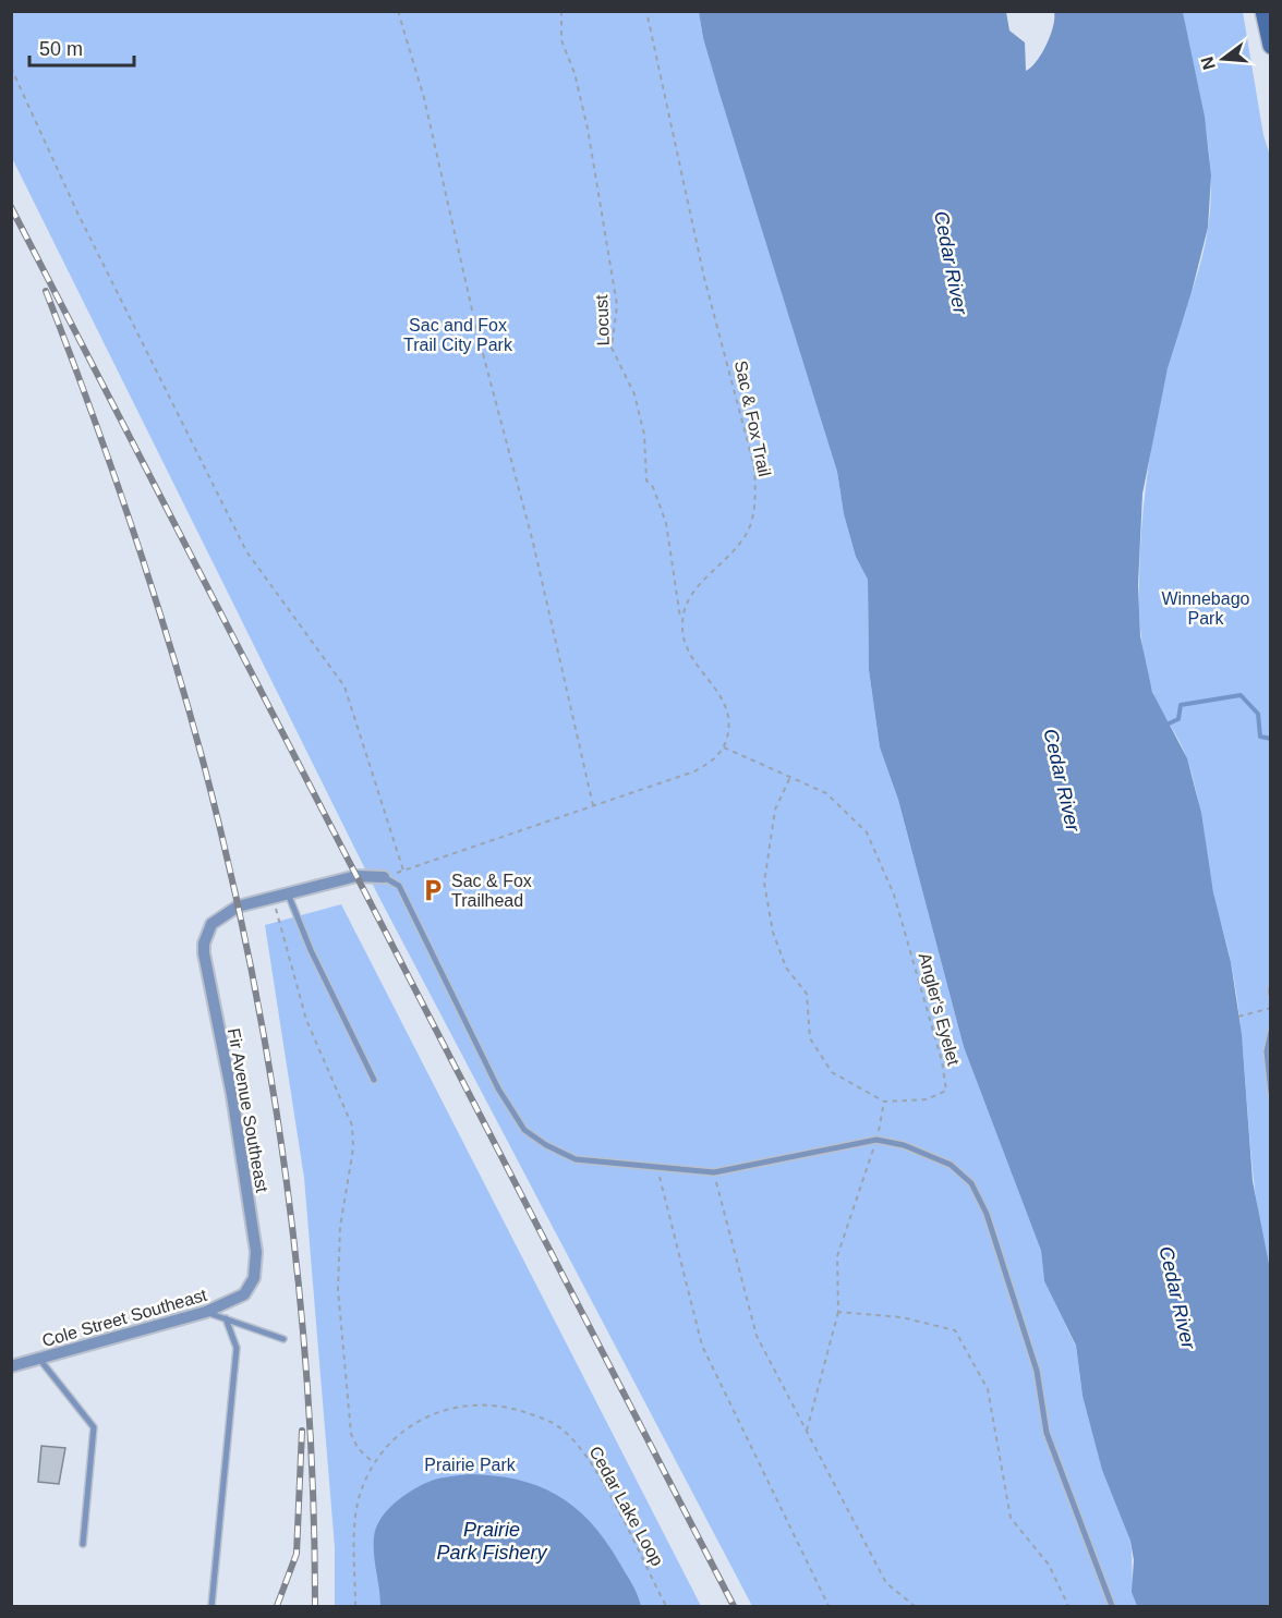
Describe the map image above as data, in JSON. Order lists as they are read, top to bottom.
{
  "streets": {
    "street": ["Fir Avenue Southeast", "Cole Street Southeast"],
    "path": [
      "Locust",
      "Sac & Fox Trail",
      "Angler's Eyelet",
      "Cedar Lake Loop"
    ]
  },
  "crossings": [
    ["Locust", "Sac & Fox Trail"],
    ["Fir Avenue Southeast", "Cole Street Southeast"]
  ],
  "water": ["Cedar River", "Prairie Park Fishery"],
  "parks": ["Sac and Fox Trail City Park", "Winnebago Park", "Prairie Park"],
  "places": {
    "parking": ["Sac & Fox Trailhead"]
  },
  "scale_bar": "50 m",
  "north": "left"
}
